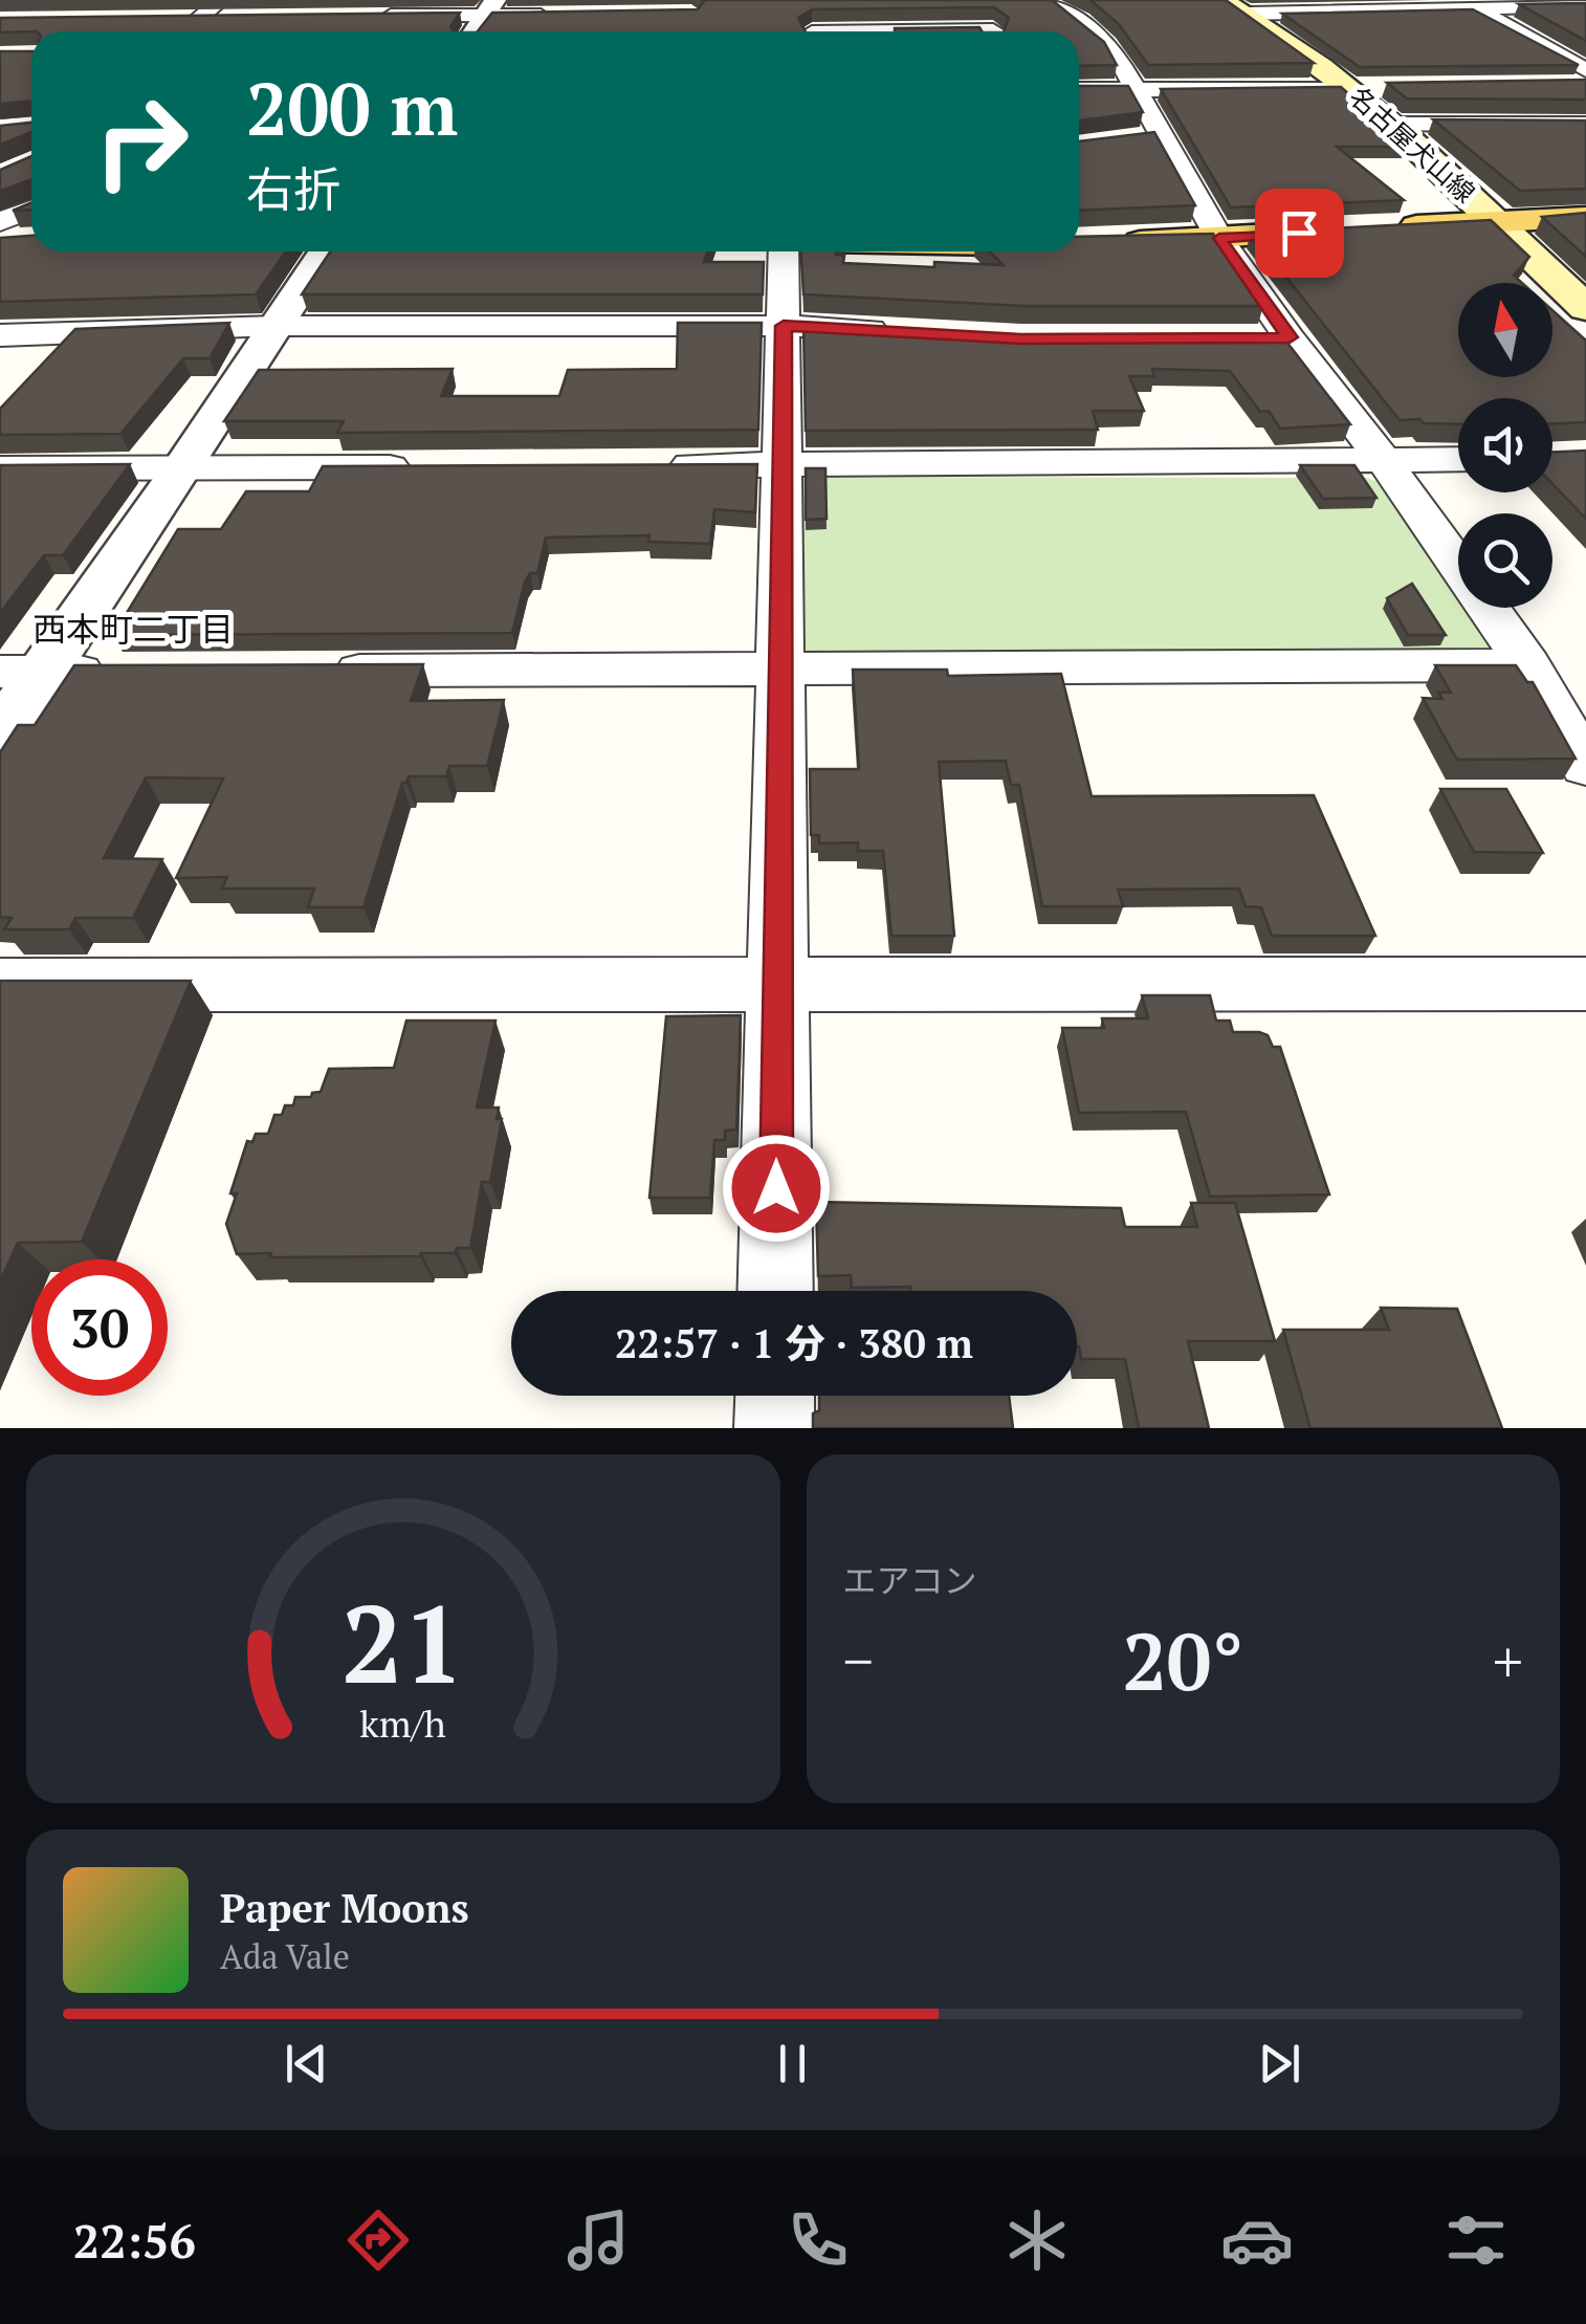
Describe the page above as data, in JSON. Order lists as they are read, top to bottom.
{
  "streets": {
    "main road": ["名古屋犬山線"]
  },
  "districts": ["西本町二丁目"],
  "north": "top",
  "page": {
    "turn": ["200 m", "右折"],
    "limit": "30",
    "trip": "22:57 · 1 分 · 380 m",
    "tile": "エアコン",
    "heat": ["−", "20°", "+"],
    "song": ["Paper Moons", "Ada Vale"],
    "tabs": "22:56",
    "gauge": ["21", "km/h"]
  }
}
